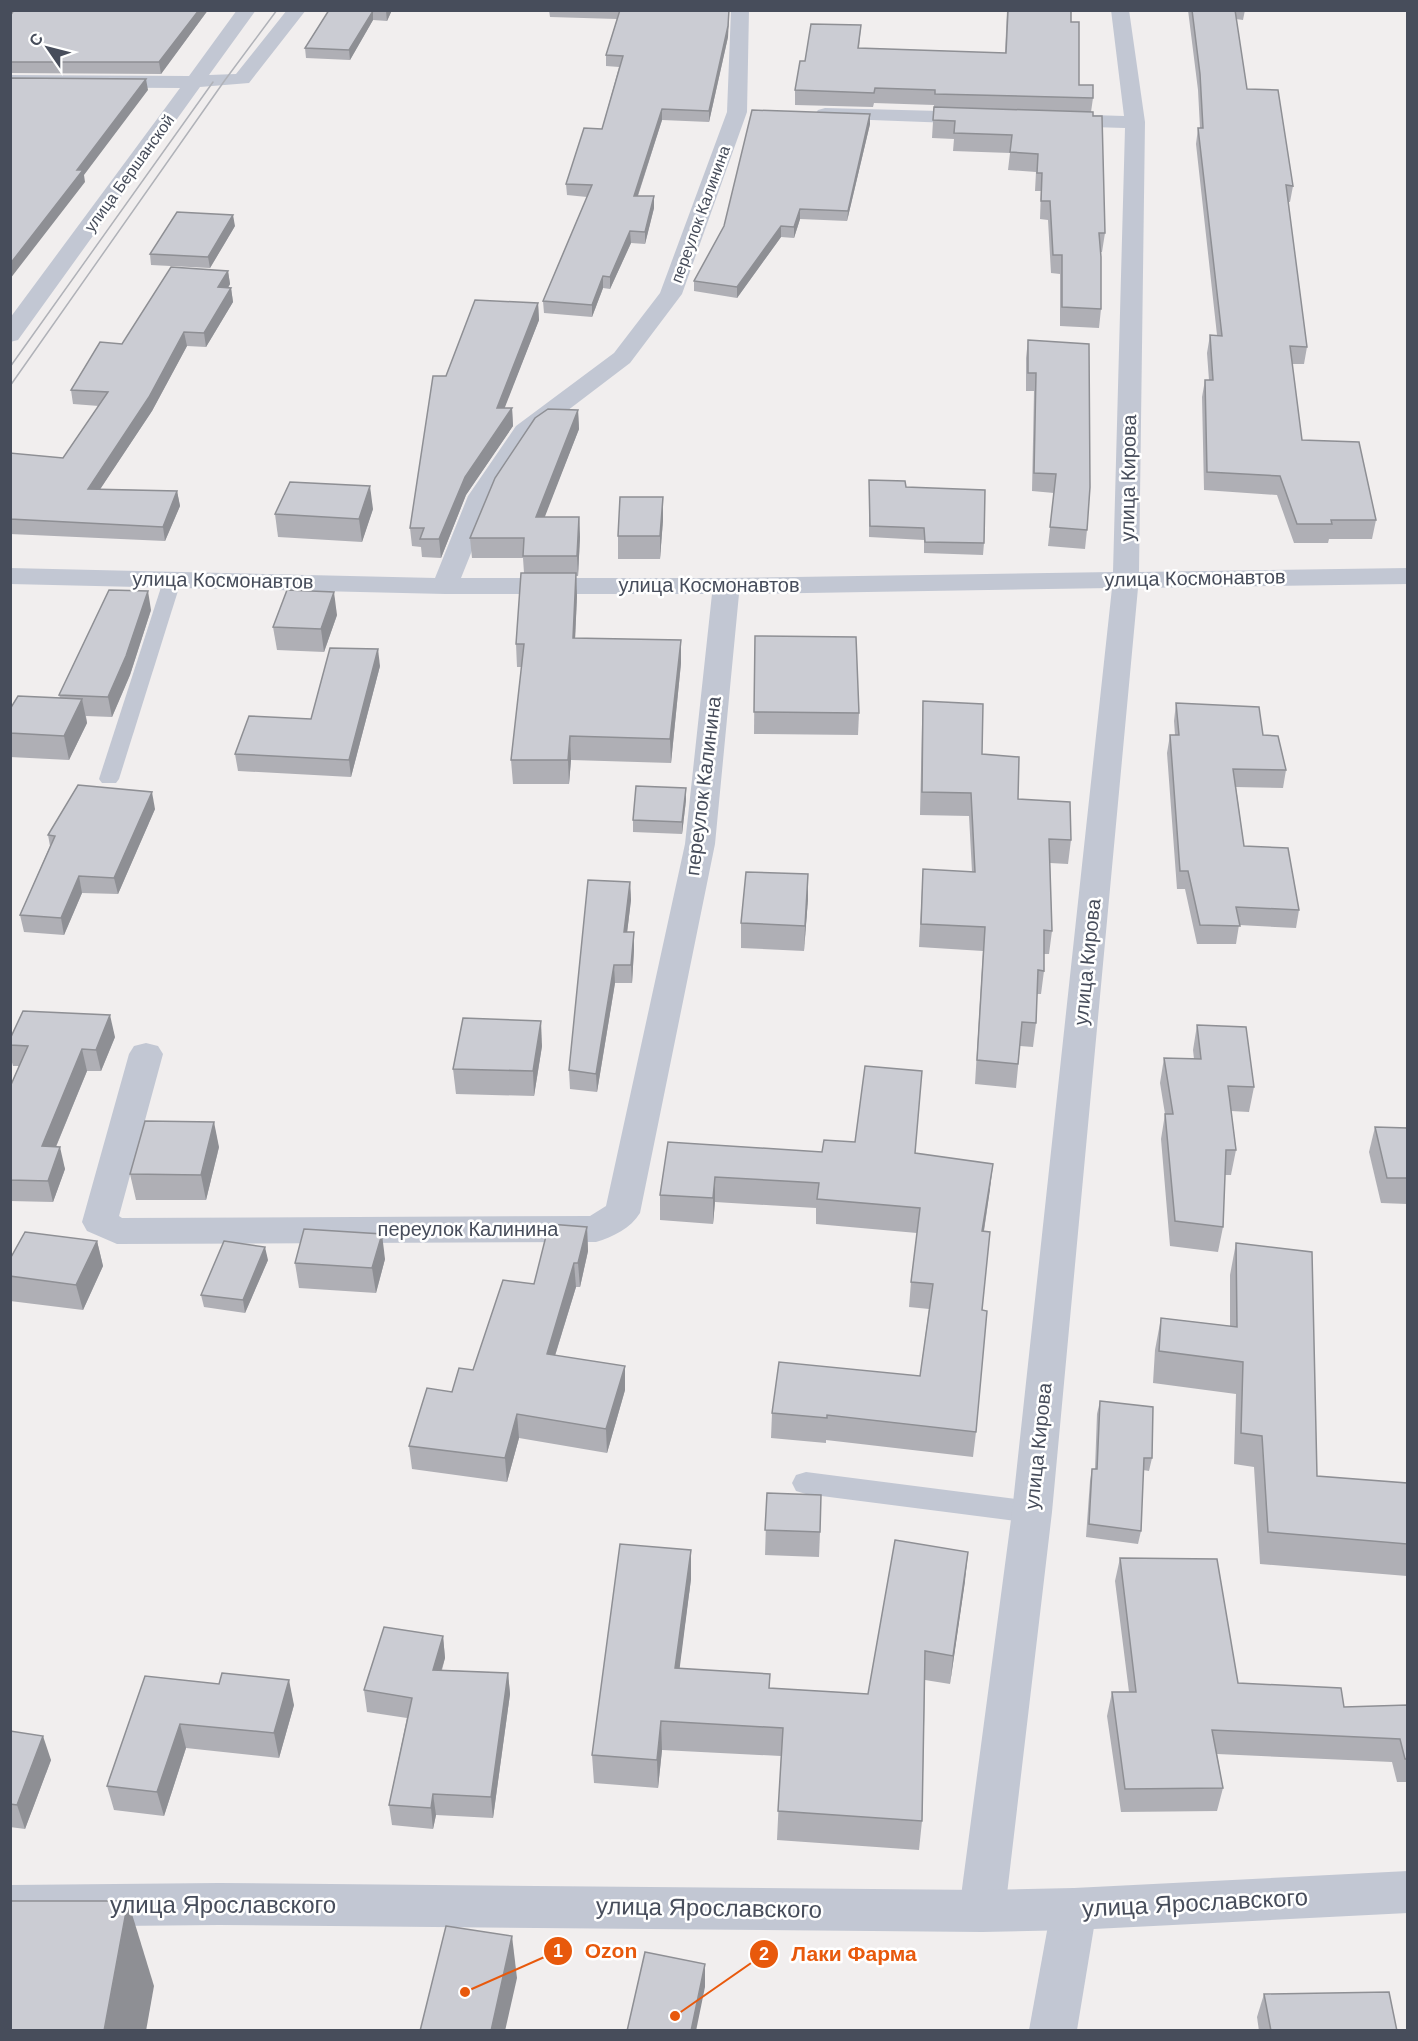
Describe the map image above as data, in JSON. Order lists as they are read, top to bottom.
{
  "streets": {
    "street": [
      "улица Бершанской",
      "переулок Калинина",
      "улица Кирова",
      "улица Космонавтов",
      "улица Ярославского"
    ]
  },
  "crossings": [
    ["переулок Калинина", "улица Космонавтов"],
    ["улица Кирова", "улица Космонавтов"],
    ["улица Кирова", "улица Ярославского"]
  ],
  "places": ["Ozon", "Лаки Фарма"],
  "north": "top left"
}
